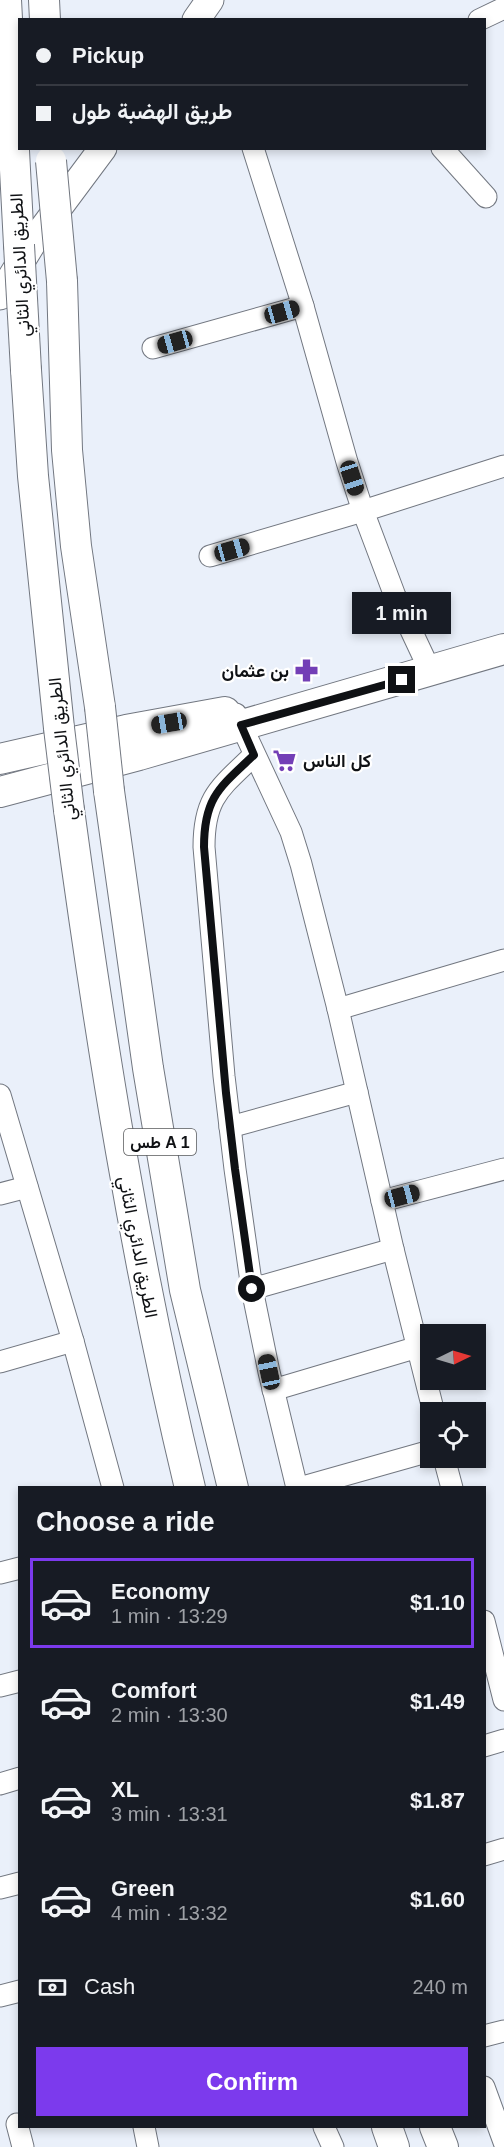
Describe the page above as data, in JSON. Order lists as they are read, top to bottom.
{
  "streets": {
    "highway": ["الطريق الدائري الثاني", "طس A 1"]
  },
  "places": {
    "pharmacy": ["بن عثمان"],
    "supermarket": ["كل الناس"]
  },
  "north": "right",
  "page": {
    "banner": ["Pickup", "طريق الهضبة طول"],
    "bubble": "1 min",
    "heading": "Choose a ride",
    "list": [
      {
        "name": "Economy",
        "note": "1 min · 13:29",
        "value": "$1.10"
      },
      {
        "name": "Comfort",
        "note": "2 min · 13:30",
        "value": "$1.49"
      },
      {
        "name": "XL",
        "note": "3 min · 13:31",
        "value": "$1.87"
      },
      {
        "name": "Green",
        "note": "4 min · 13:32",
        "value": "$1.60"
      }
    ],
    "pay": ["Cash", "240 m"],
    "buttons": "Confirm"
  }
}
